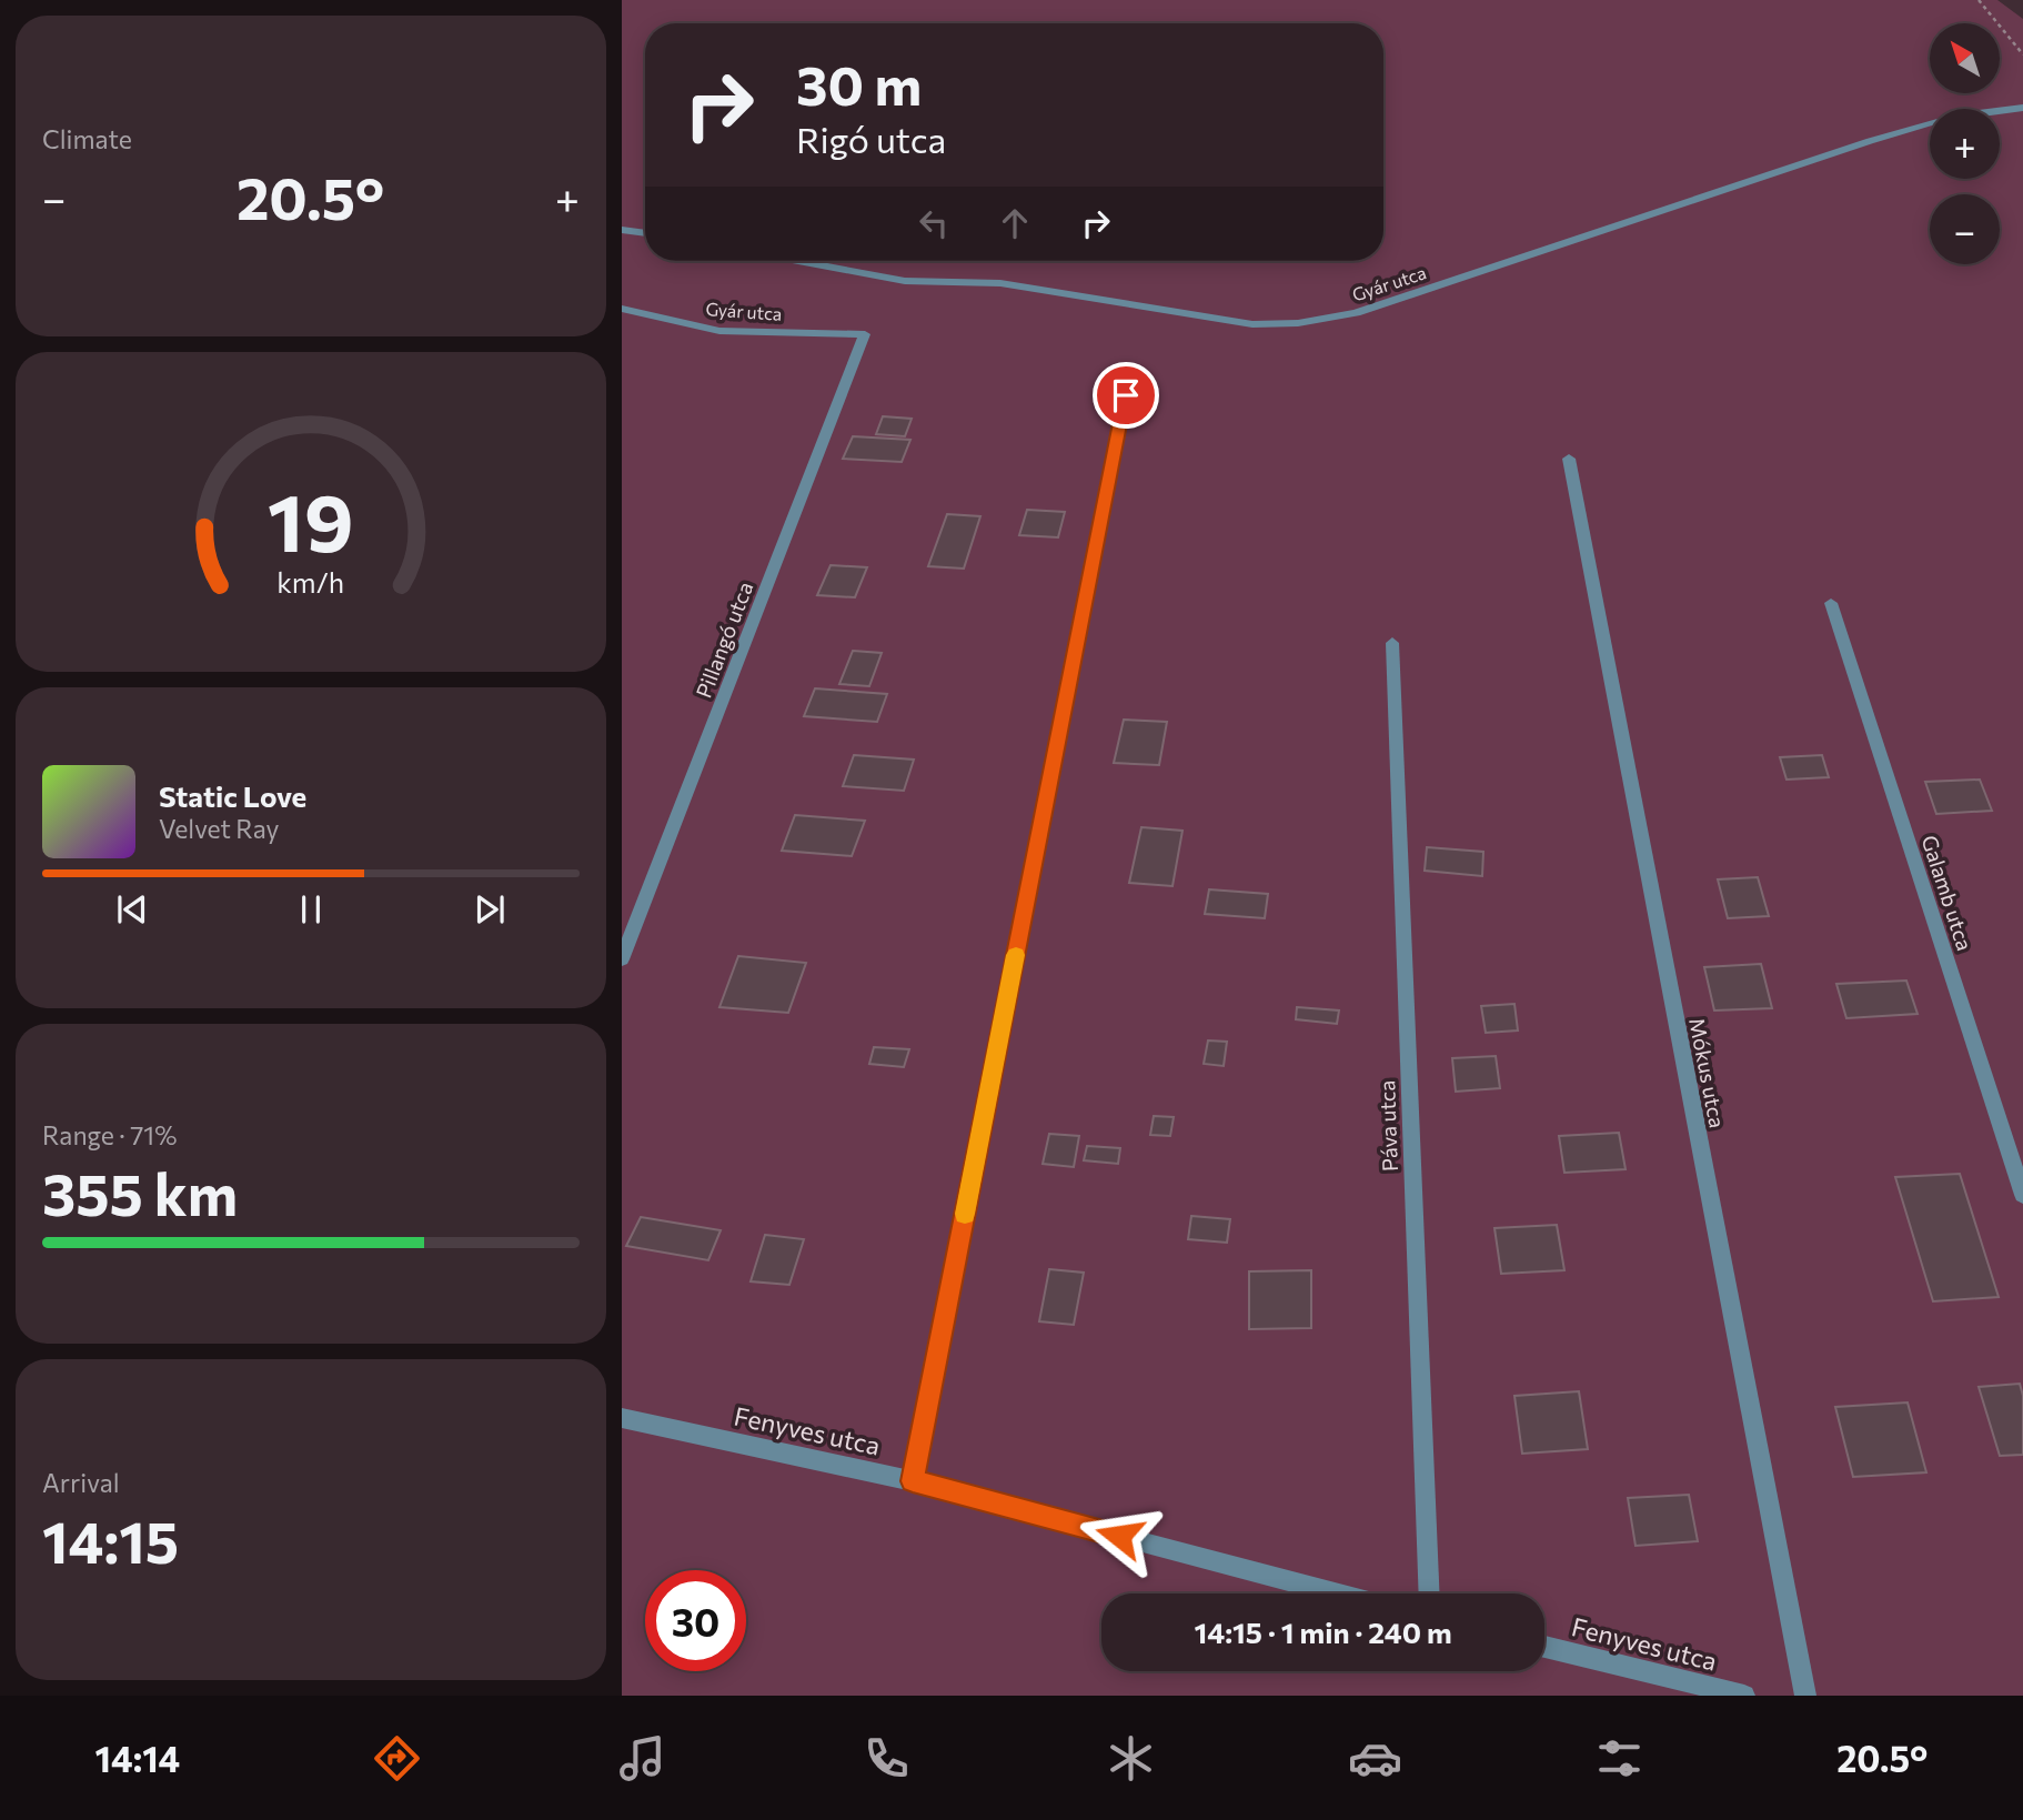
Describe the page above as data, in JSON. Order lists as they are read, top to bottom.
{
  "streets": {
    "street": [
      "Gyár utca",
      "Pillangó utca",
      "Galamb utca",
      "Mókus utca",
      "Páva utca",
      "Fenyves utca"
    ]
  },
  "crossings": [
    ["Gyár utca", "Pillangó utca"]
  ],
  "north": "top left",
  "page": {
    "tile": [
      "Climate",
      ["Range · 71%", "355 km"],
      ["Arrival", "14:15"]
    ],
    "map_buttons": ["+", "−"],
    "turn": ["30 m", "Rigó utca"],
    "heat": ["−", "20.5°", "+"],
    "song": ["Static Love", "Velvet Ray"],
    "limit": "30",
    "trip": "14:15 · 1 min · 240 m",
    "tabs": ["14:14", "20.5°"],
    "gauge": ["19", "km/h"]
  }
}
